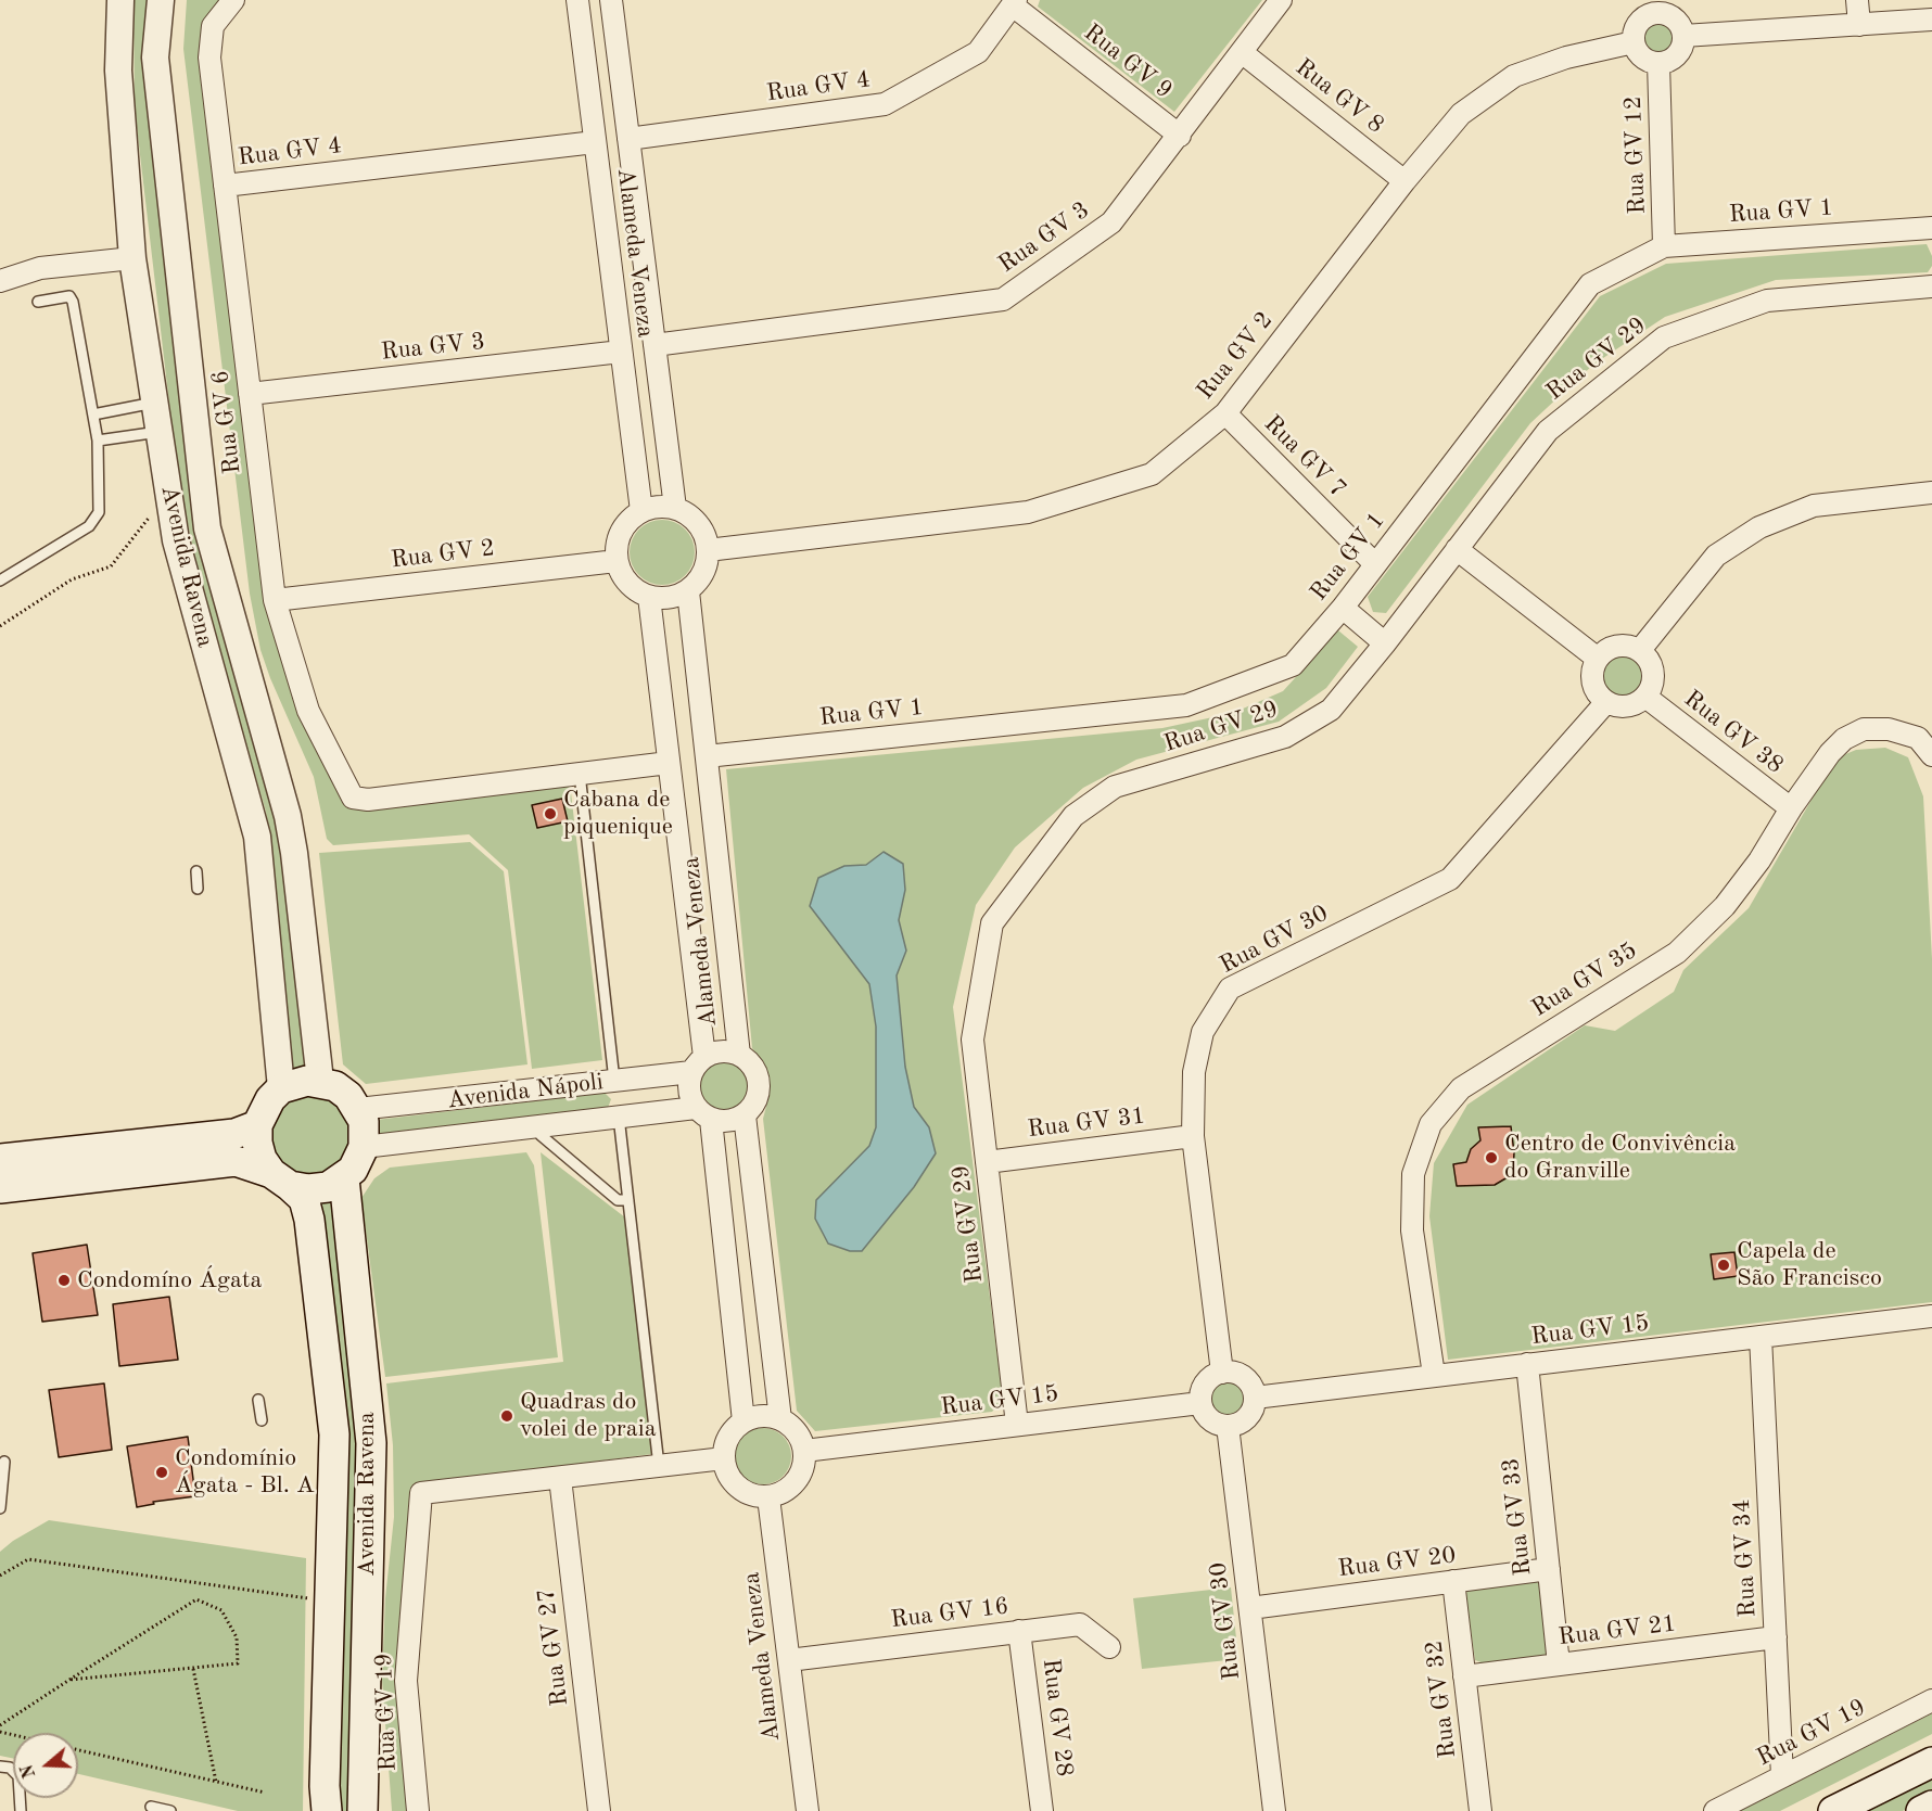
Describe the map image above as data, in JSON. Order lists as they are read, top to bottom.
{
  "streets": {
    "main road": ["Avenida Ravena"],
    "street": [
      "Rua GV 9",
      "Rua GV 4",
      "Rua GV 8",
      "Rua GV 12",
      "Rua GV 1",
      "Rua GV 3",
      "Alameda Veneza",
      "Rua GV 2",
      "Rua GV 29",
      "Rua GV 6",
      "Rua GV 7",
      "Rua GV 38",
      "Rua GV 30",
      "Rua GV 35",
      "Avenida Nápoli",
      "Rua GV 31",
      "Rua GV 15",
      "Rua GV 33",
      "Rua GV 34",
      "Rua GV 20",
      "Rua GV 16",
      "Rua GV 21",
      "Rua GV 27",
      "Rua GV 32",
      "Rua GV 19",
      "Rua GV 28"
    ]
  },
  "crossings": [
    ["Rua GV 9", "Rua GV 4"],
    ["Rua GV 9", "Rua GV 3"],
    ["Rua GV 4", "Alameda Veneza"],
    ["Rua GV 4", "Rua GV 6"],
    ["Rua GV 8", "Rua GV 3"],
    ["Rua GV 8", "Rua GV 2"],
    ["Rua GV 12", "Rua GV 1"],
    ["Rua GV 12", "Rua GV 2"],
    ["Rua GV 1", "Alameda Veneza"],
    ["Rua GV 1", "Rua GV 7"],
    ["Rua GV 3", "Alameda Veneza"],
    ["Rua GV 3", "Rua GV 6"],
    ["Alameda Veneza", "Rua GV 2"],
    ["Alameda Veneza", "Avenida Nápoli"],
    ["Alameda Veneza", "Rua GV 15"],
    ["Alameda Veneza", "Rua GV 16"],
    ["Rua GV 2", "Rua GV 6"],
    ["Rua GV 2", "Rua GV 7"],
    ["Rua GV 29", "Rua GV 31"],
    ["Rua GV 29", "Rua GV 15"],
    ["Avenida Ravena", "Avenida Nápoli"],
    ["Rua GV 38", "Rua GV 30"],
    ["Rua GV 38", "Rua GV 35"],
    ["Rua GV 30", "Rua GV 31"],
    ["Rua GV 30", "Rua GV 15"],
    ["Rua GV 30", "Rua GV 20"],
    ["Rua GV 35", "Rua GV 15"],
    ["Rua GV 15", "Rua GV 33"],
    ["Rua GV 15", "Rua GV 34"],
    ["Rua GV 33", "Rua GV 20"],
    ["Rua GV 33", "Rua GV 21"],
    ["Rua GV 34", "Rua GV 21"],
    ["Rua GV 34", "Rua GV 19"],
    ["Rua GV 20", "Rua GV 32"],
    ["Rua GV 16", "Rua GV 28"],
    ["Rua GV 21", "Rua GV 32"],
    ["Rua GV 27", "Rua GV 19"]
  ],
  "places": [
    "Cabana de piquenique",
    "Centro de Convivência do Granville",
    "Capela de São Francisco",
    "Condomíno Ágata",
    "Quadras do volei de praia",
    "Condomínio Ágata - Bl. A"
  ],
  "north": "left"
}
